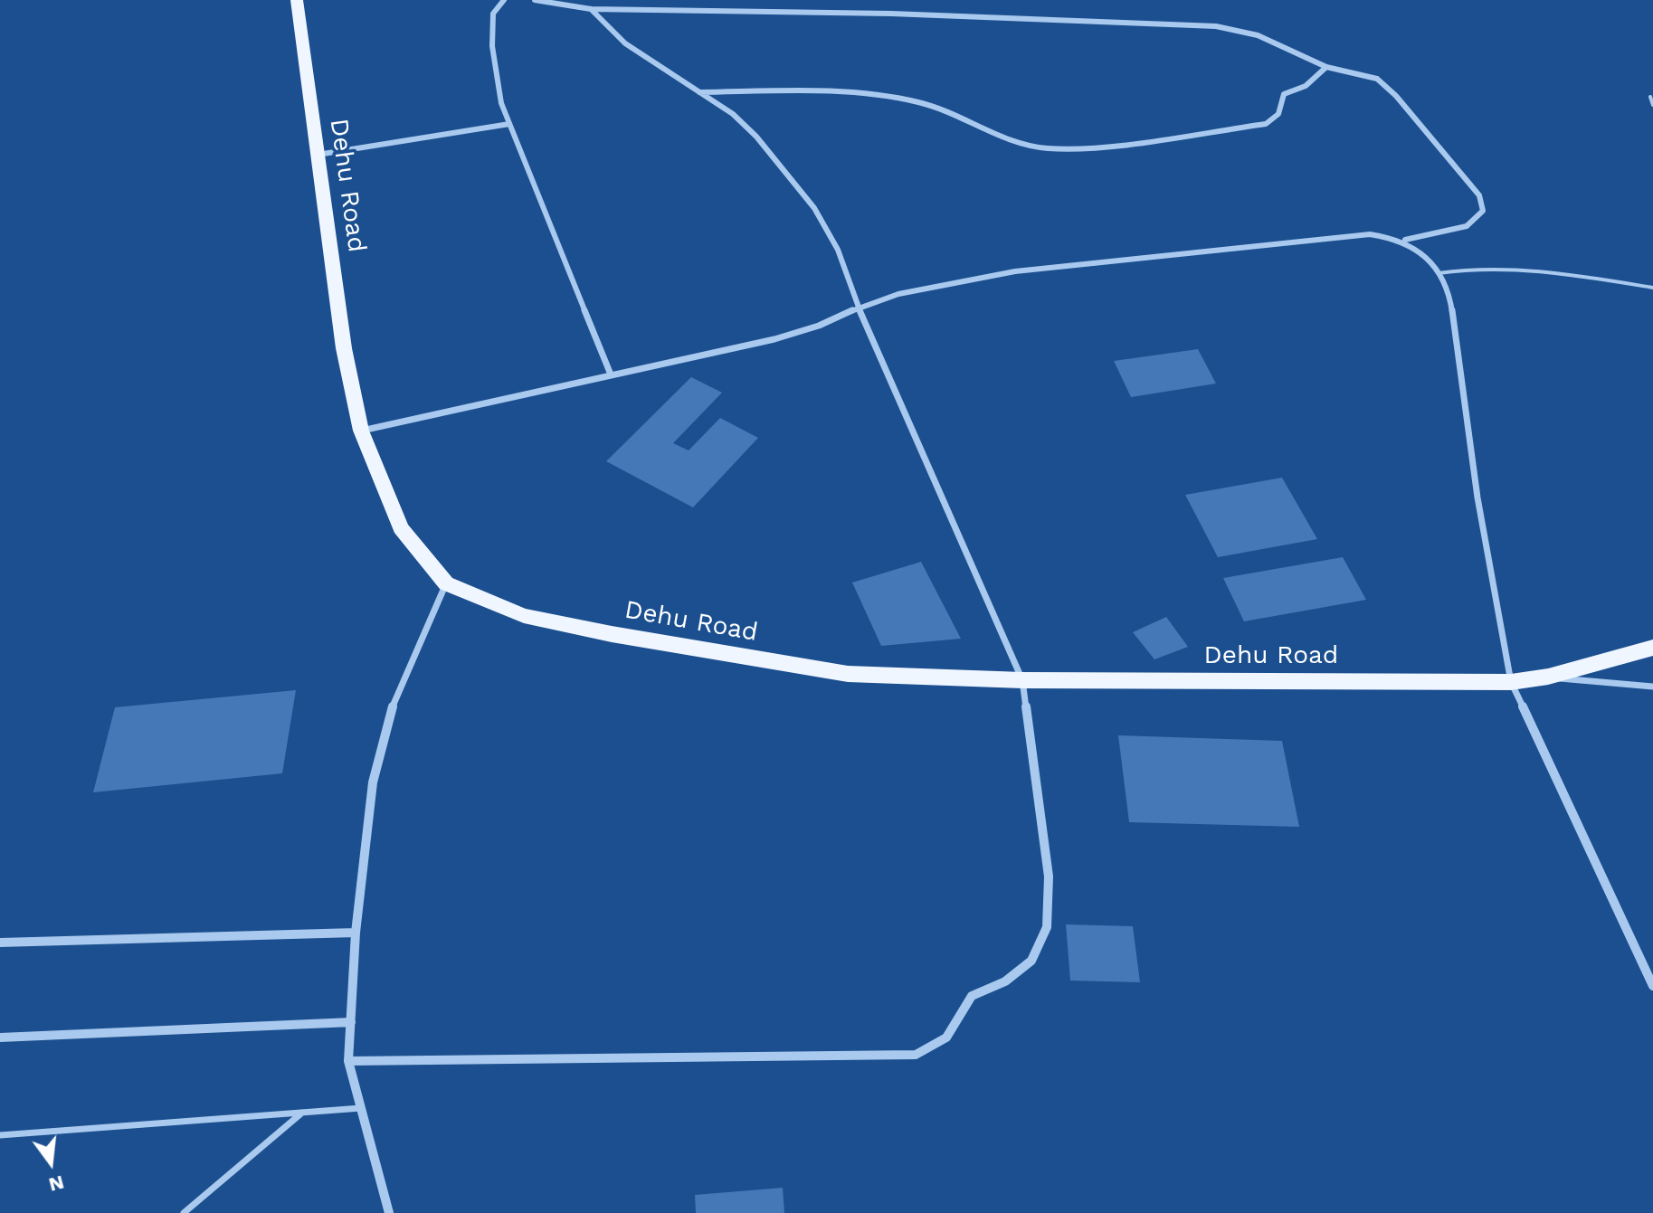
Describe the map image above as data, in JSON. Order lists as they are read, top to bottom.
{
  "streets": {
    "main road": ["Dehu Road"]
  },
  "north": "bottom"
}
